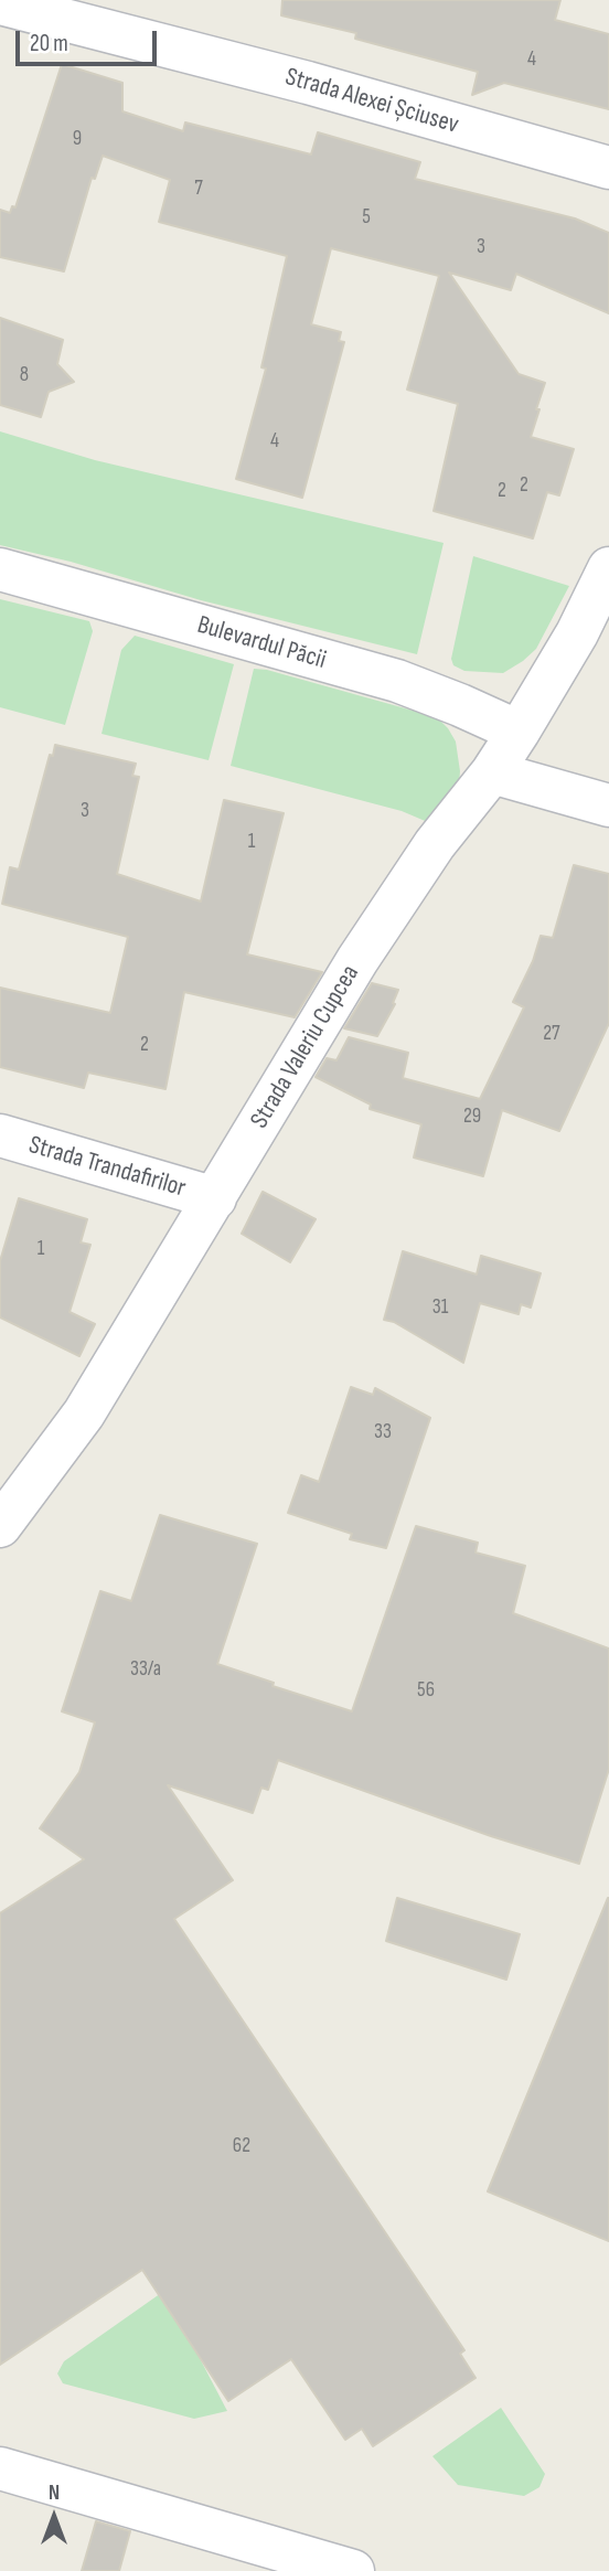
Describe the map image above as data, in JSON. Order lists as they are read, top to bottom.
{
  "streets": {
    "street": [
      "Strada Alexei Șciusev",
      "Bulevardul Păcii",
      "Strada Valeriu Cupcea",
      "Strada Trandafirilor"
    ]
  },
  "crossings": [
    ["Bulevardul Păcii", "Strada Valeriu Cupcea"],
    ["Strada Valeriu Cupcea", "Strada Trandafirilor"]
  ],
  "house_numbers": [
    "4",
    "9",
    "7",
    "5",
    "3",
    "8",
    "4",
    "2",
    "2",
    "3",
    "1",
    "27",
    "2",
    "29",
    "1",
    "31",
    "33",
    "33/a",
    "56",
    "62"
  ],
  "scale_bar": "20 m",
  "north": "top"
}
